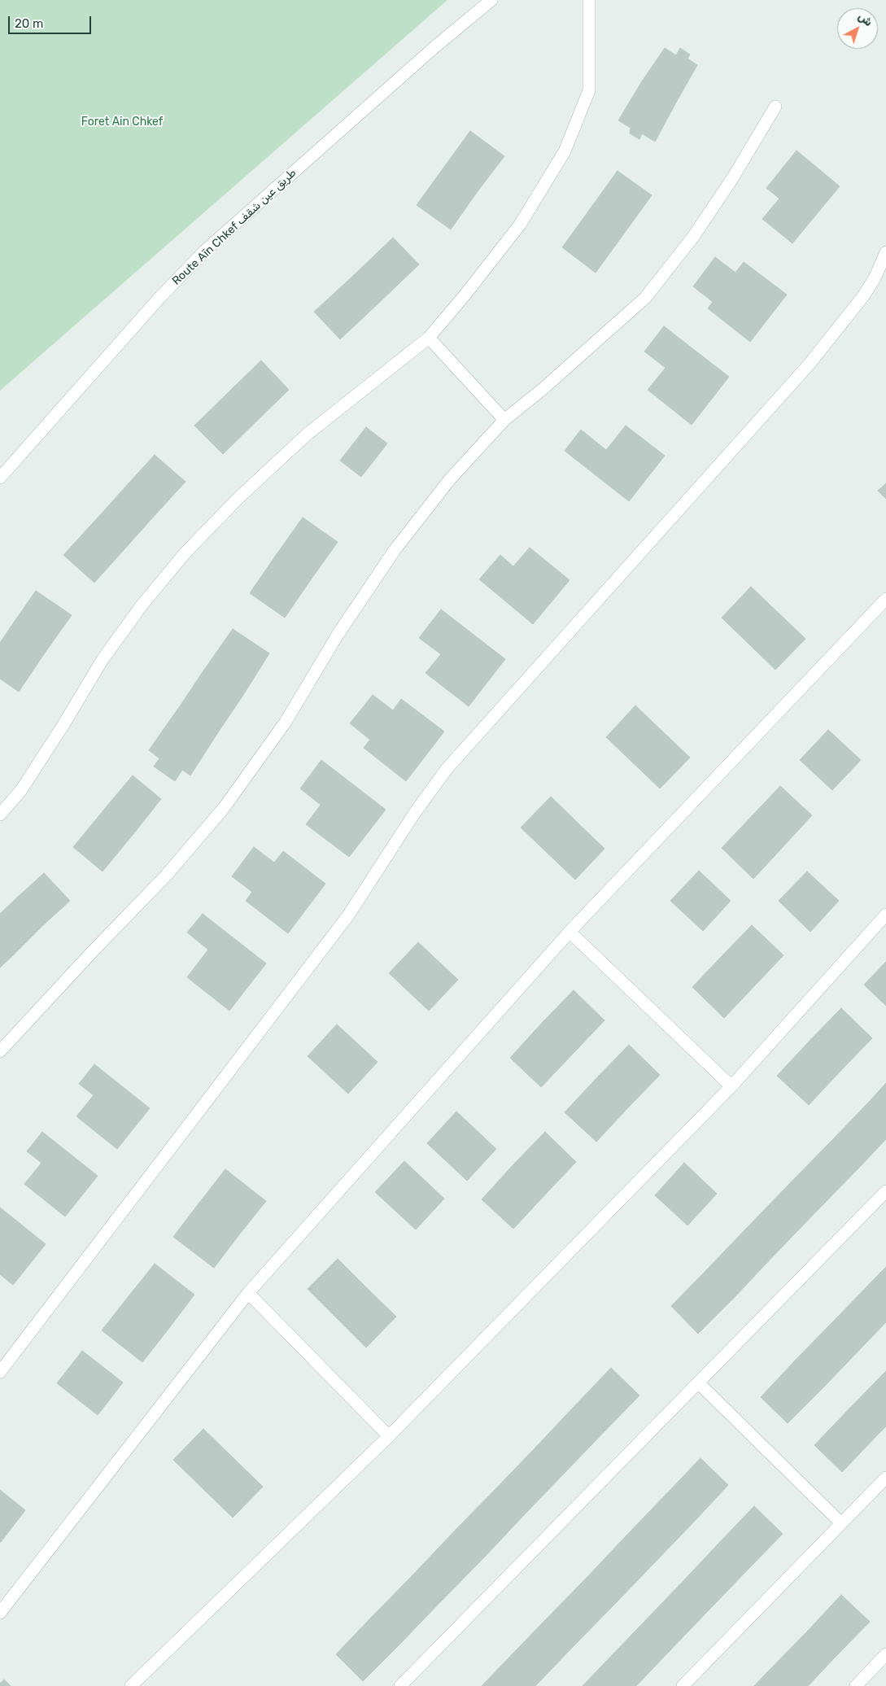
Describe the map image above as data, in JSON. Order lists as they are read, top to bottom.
{
  "streets": {
    "street": ["Route Aïn Chkef طريق عين شقف"]
  },
  "parks": ["Foret Ain Chkef"],
  "scale_bar": "20 m",
  "north": "top right"
}
